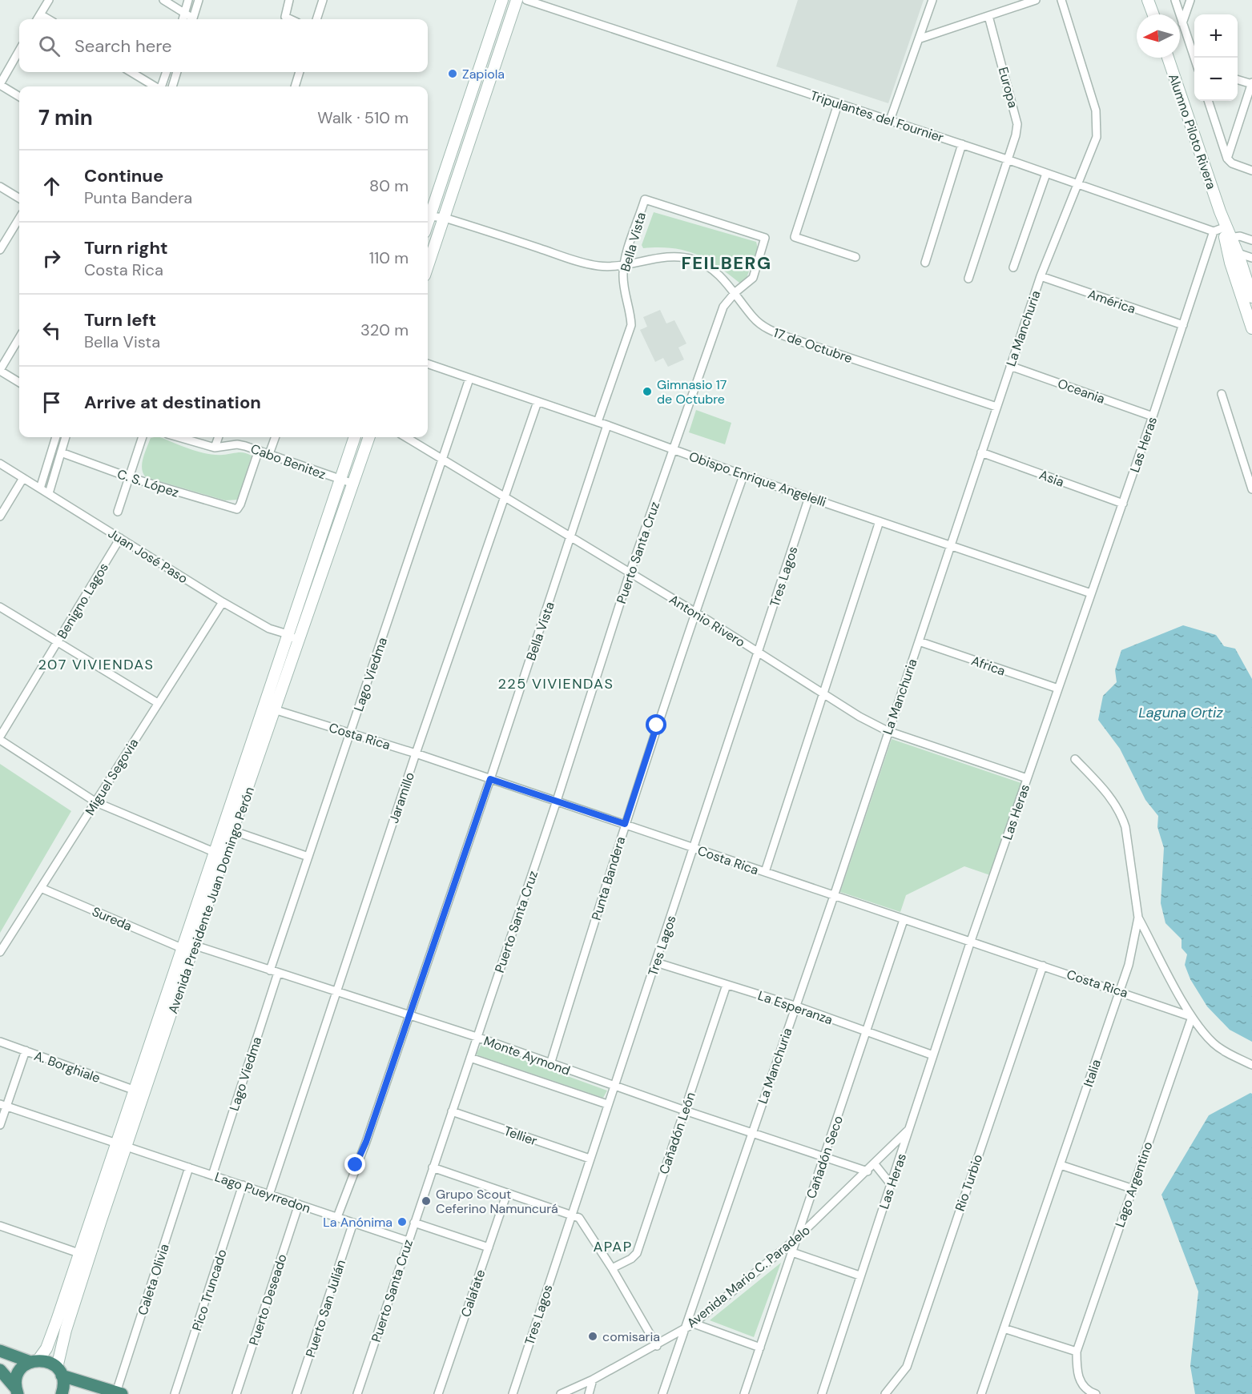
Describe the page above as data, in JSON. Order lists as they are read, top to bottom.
{
  "streets": {
    "main road": ["Alumno Piloto Rivera", "Avenida Presidente Juan Domingo Perón"],
    "street": [
      "Europa",
      "Tripulantes del Fournier",
      "Bella Vista",
      "América",
      "La Manchuria",
      "17 de Octubre",
      "Oceania",
      "Las Heras",
      "Cabo Benitez",
      "Asia",
      "Obispo Enrique Angelelli",
      "C. S. López",
      "Puerto Santa Cruz",
      "Juan José Paso",
      "Tres Lagos",
      "Benigno Lagos",
      "Antonio Rivero",
      "Africa",
      "Lago Viedma",
      "Costa Rica",
      "Miguel Segovia",
      "Jaramillo",
      "Punta Bandera",
      "Sureda",
      "La Esperanza",
      "Monte Aymond",
      "A. Borghiale",
      "Italia",
      "Cañadón León",
      "Tellier",
      "Cañadón Seco",
      "Rio Turbio",
      "Lago Argentino",
      "Lago Pueyrredon",
      "Avenida Mario C. Paradelo",
      "Caleta Olivia",
      "Pico Truncado",
      "Calafate",
      "Puerto Deseado",
      "Puerto San Julián"
    ]
  },
  "crossings": [
    ["Europa", "Tripulantes del Fournier"],
    ["Tripulantes del Fournier", "Alumno Piloto Rivera"],
    ["Tripulantes del Fournier", "La Manchuria"],
    ["Tripulantes del Fournier", "Las Heras"],
    ["Alumno Piloto Rivera", "Las Heras"],
    ["Bella Vista", "17 de Octubre"],
    ["Bella Vista", "Obispo Enrique Angelelli"],
    ["Bella Vista", "Puerto Santa Cruz"],
    ["Bella Vista", "Antonio Rivero"],
    ["Bella Vista", "Costa Rica"],
    ["Bella Vista", "Monte Aymond"],
    ["Bella Vista", "Lago Pueyrredon"],
    ["América", "La Manchuria"],
    ["América", "Las Heras"],
    ["La Manchuria", "17 de Octubre"],
    ["La Manchuria", "Oceania"],
    ["La Manchuria", "Asia"],
    ["La Manchuria", "Obispo Enrique Angelelli"],
    ["La Manchuria", "Antonio Rivero"],
    ["La Manchuria", "Africa"],
    ["La Manchuria", "Costa Rica"],
    ["La Manchuria", "La Esperanza"],
    ["La Manchuria", "Monte Aymond"],
    ["La Manchuria", "Avenida Mario C. Paradelo"],
    ["17 de Octubre", "Puerto Santa Cruz"],
    ["Oceania", "Las Heras"],
    ["Las Heras", "Asia"],
    ["Las Heras", "Obispo Enrique Angelelli"],
    ["Las Heras", "Antonio Rivero"],
    ["Las Heras", "Africa"],
    ["Las Heras", "Costa Rica"],
    ["Las Heras", "La Esperanza"],
    ["Las Heras", "Avenida Mario C. Paradelo"],
    ["Cabo Benitez", "C. S. López"],
    ["Cabo Benitez", "Avenida Presidente Juan Domingo Perón"],
    ["Obispo Enrique Angelelli", "Puerto Santa Cruz"],
    ["Obispo Enrique Angelelli", "Tres Lagos"],
    ["Obispo Enrique Angelelli", "Lago Viedma"],
    ["Obispo Enrique Angelelli", "Jaramillo"],
    ["Obispo Enrique Angelelli", "Punta Bandera"],
    ["Puerto Santa Cruz", "Antonio Rivero"],
    ["Puerto Santa Cruz", "Costa Rica"],
    ["Puerto Santa Cruz", "Monte Aymond"],
    ["Puerto Santa Cruz", "Tellier"],
    ["Puerto Santa Cruz", "Lago Pueyrredon"],
    ["Juan José Paso", "Benigno Lagos"],
    ["Juan José Paso", "Miguel Segovia"],
    ["Juan José Paso", "Avenida Presidente Juan Domingo Perón"],
    ["Tres Lagos", "Antonio Rivero"],
    ["Tres Lagos", "Costa Rica"],
    ["Tres Lagos", "La Esperanza"],
    ["Tres Lagos", "Monte Aymond"],
    ["Tres Lagos", "Tellier"],
    ["Antonio Rivero", "Lago Viedma"],
    ["Antonio Rivero", "Jaramillo"],
    ["Antonio Rivero", "Punta Bandera"],
    ["Lago Viedma", "Costa Rica"],
    ["Lago Viedma", "Monte Aymond"],
    ["Lago Viedma", "Lago Pueyrredon"],
    ["Costa Rica", "Jaramillo"],
    ["Costa Rica", "Punta Bandera"],
    ["Costa Rica", "Avenida Presidente Juan Domingo Perón"],
    ["Costa Rica", "Italia"],
    ["Costa Rica", "Cañadón Seco"],
    ["Costa Rica", "Rio Turbio"],
    ["Costa Rica", "Lago Argentino"],
    ["Miguel Segovia", "Sureda"],
    ["Jaramillo", "Monte Aymond"],
    ["Jaramillo", "Lago Pueyrredon"],
    ["Punta Bandera", "Monte Aymond"],
    ["Avenida Presidente Juan Domingo Perón", "Sureda"],
    ["Avenida Presidente Juan Domingo Perón", "Monte Aymond"],
    ["Avenida Presidente Juan Domingo Perón", "A. Borghiale"],
    ["Avenida Presidente Juan Domingo Perón", "Lago Pueyrredon"],
    ["Sureda", "Monte Aymond"],
    ["La Esperanza", "Cañadón León"],
    ["La Esperanza", "Cañadón Seco"],
    ["Monte Aymond", "Cañadón León"],
    ["Monte Aymond", "Cañadón Seco"],
    ["Monte Aymond", "Avenida Mario C. Paradelo"],
    ["Cañadón Seco", "Avenida Mario C. Paradelo"],
    ["Lago Pueyrredon", "Caleta Olivia"],
    ["Lago Pueyrredon", "Pico Truncado"],
    ["Lago Pueyrredon", "Puerto Deseado"],
    ["Lago Pueyrredon", "Puerto San Julián"]
  ],
  "districts": [
    "FEILBERG",
    "207 VIVIENDAS",
    "225 VIVIENDAS",
    "APAP"
  ],
  "water": ["Laguna Ortiz"],
  "places": [
    "Zapiola",
    "Gimnasio 17 de Octubre",
    "Grupo Scout Ceferino Namuncurá",
    "La Anónima",
    "comisaria"
  ],
  "north": "left",
  "page": {
    "map_buttons": ["+", "−"],
    "search": "Search here",
    "heading": ["7 min", "Walk · 510 m"],
    "list": [
      ["Continue", "Punta Bandera", "80 m"],
      ["Turn right", "Costa Rica", "110 m"],
      ["Turn left", "Bella Vista", "320 m"],
      "Arrive at destination"
    ]
  }
}
